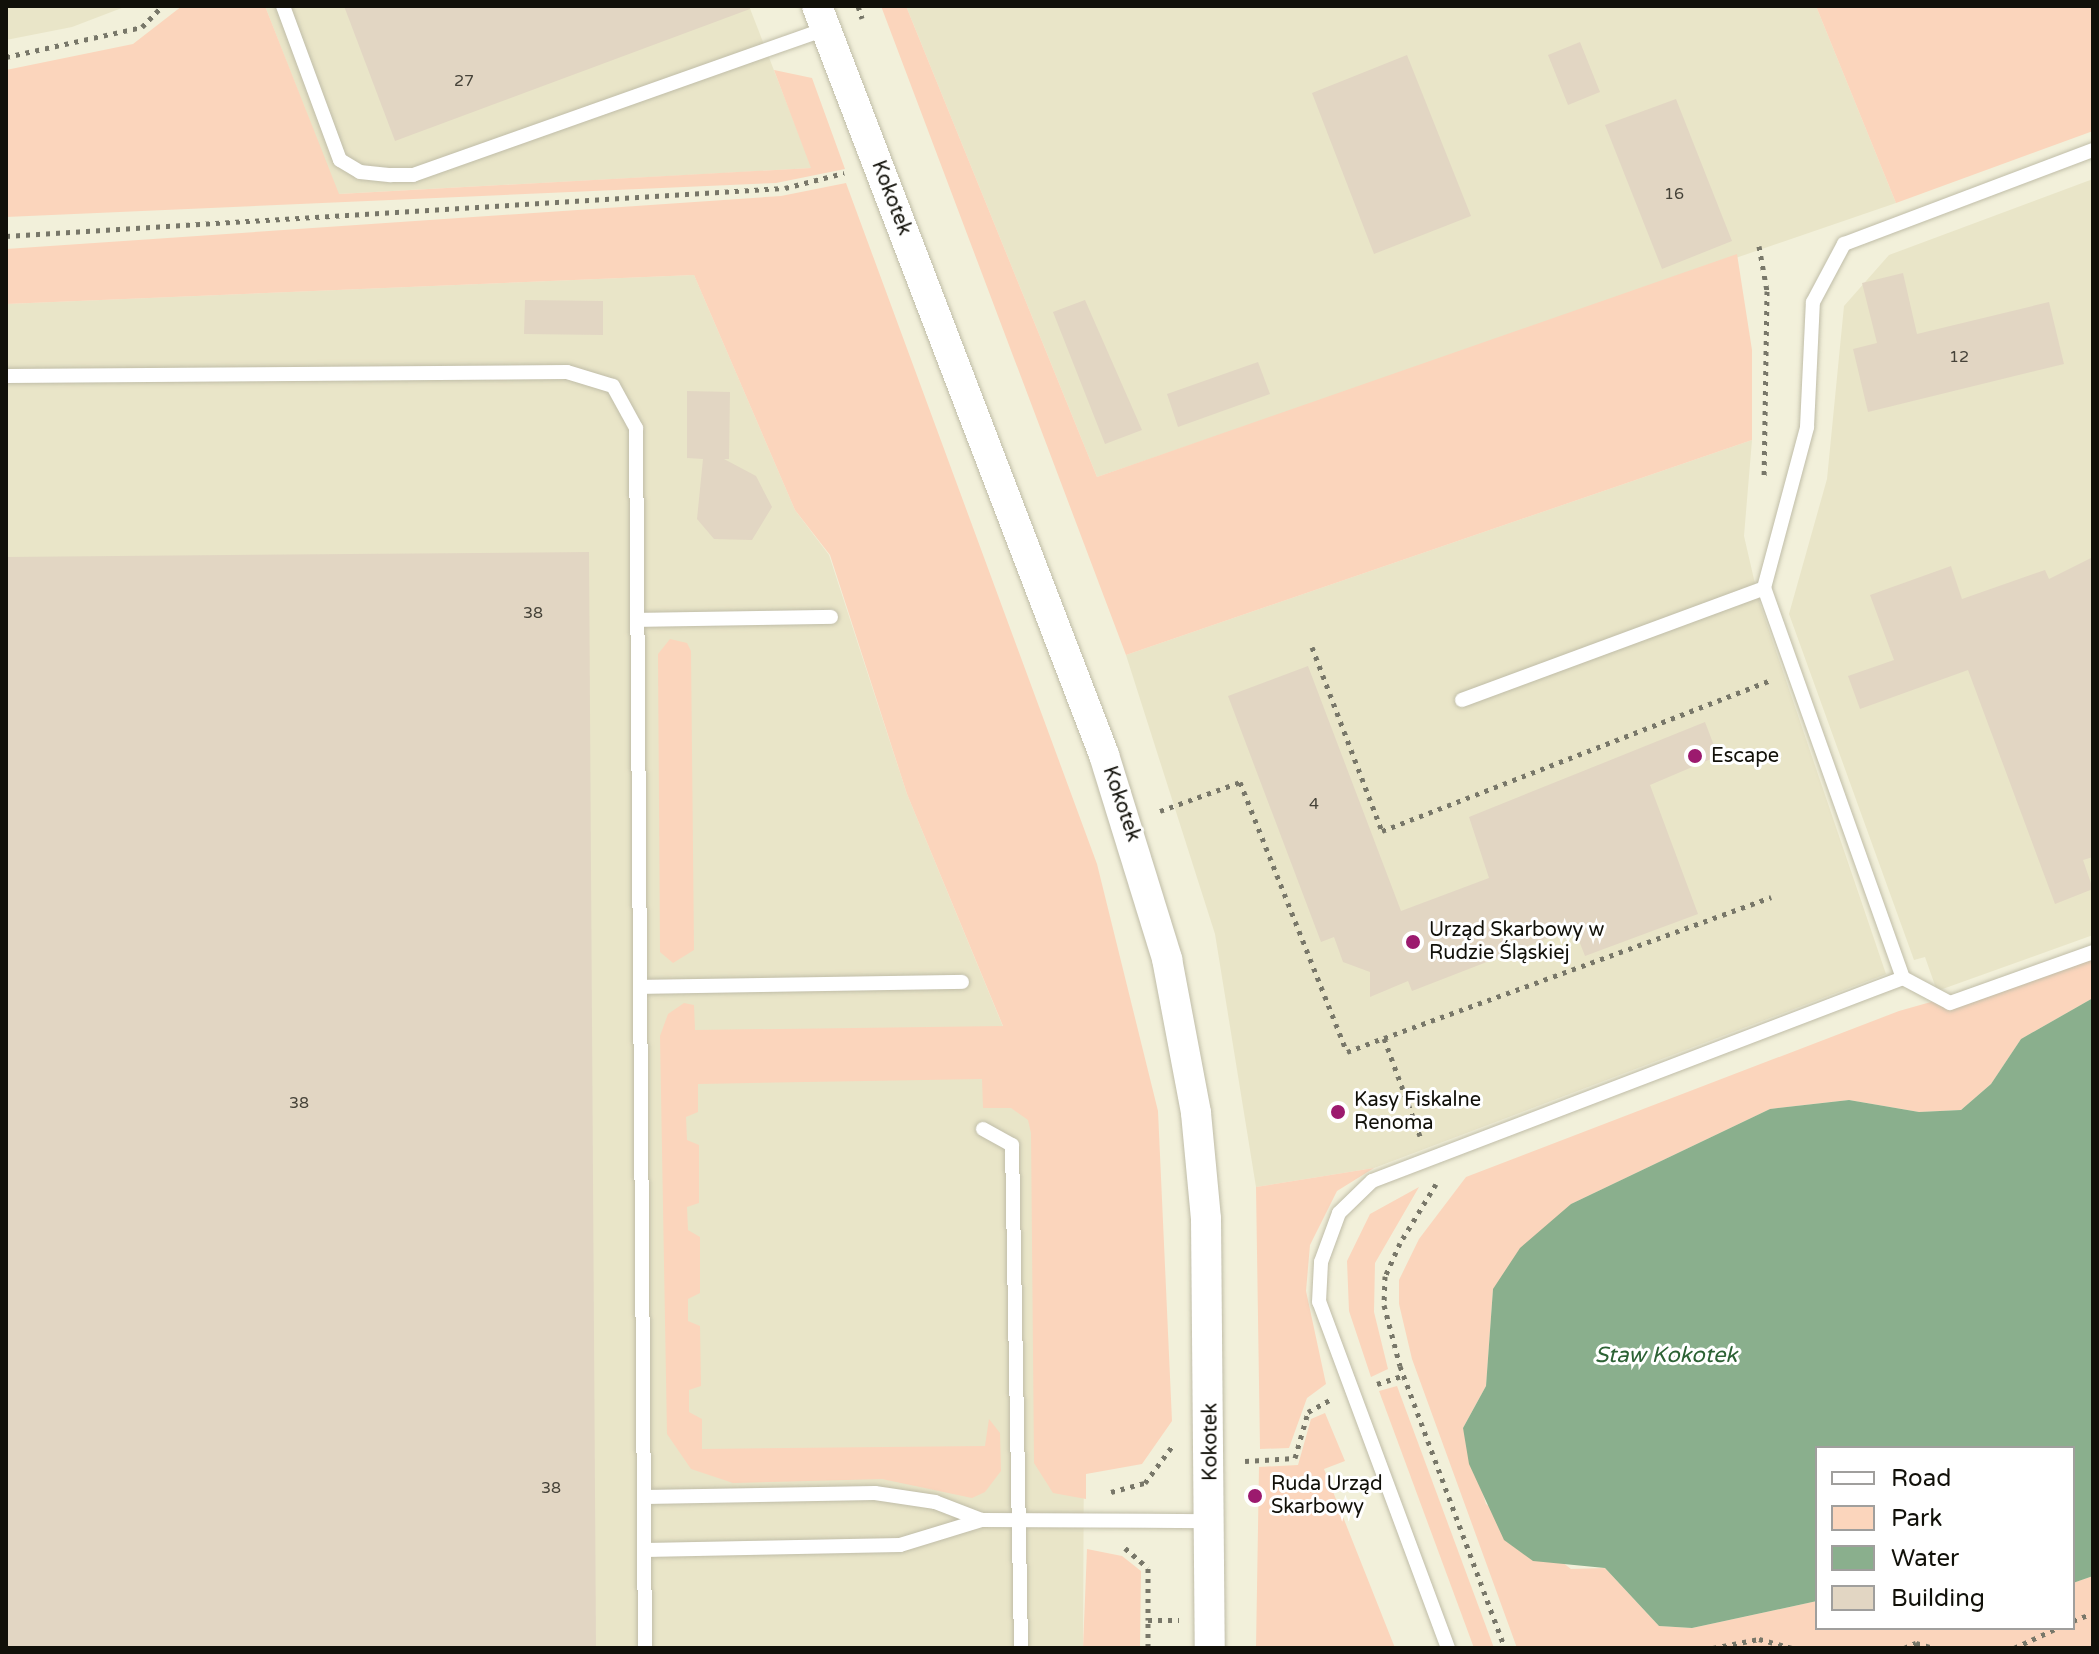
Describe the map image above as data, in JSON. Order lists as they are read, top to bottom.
{
  "streets": {
    "street": ["Kokotek"]
  },
  "water": ["Staw Kokotek"],
  "places": [
    "Escape",
    "Urząd Skarbowy w Rudzie Śląskiej",
    "Kasy Fiskalne Renoma",
    "Ruda Urząd Skarbowy"
  ],
  "house_numbers": [
    "27",
    "16",
    "12",
    "38",
    "4",
    "38",
    "38"
  ],
  "legend": [
    "Road",
    "Park",
    "Water",
    "Building"
  ]
}
